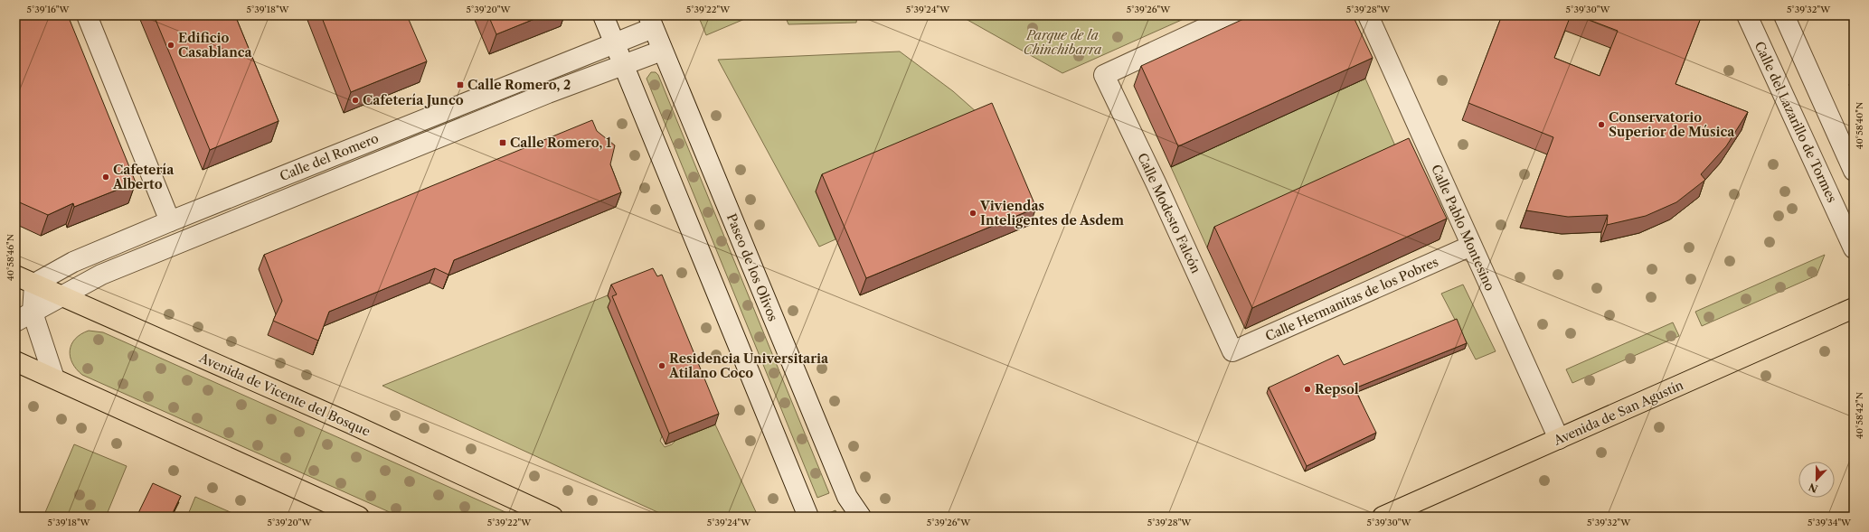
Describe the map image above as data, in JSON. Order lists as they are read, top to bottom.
{
  "streets": {
    "main road": ["Avenida de Vicente del Bosque", "Avenida de San Agustín"],
    "street": [
      "Calle del Lazarillo de Tormes",
      "Calle del Romero",
      "Calle Modesto Falcón",
      "Calle Pablo Montesino",
      "Paseo de los Olivos",
      "Calle Hermanitas de los Pobres"
    ]
  },
  "crossings": [
    ["Calle del Romero", "Paseo de los Olivos"],
    ["Calle del Romero", "Avenida de Vicente del Bosque"],
    ["Calle Modesto Falcón", "Calle Hermanitas de los Pobres"],
    ["Calle Pablo Montesino", "Calle Hermanitas de los Pobres"],
    ["Calle Pablo Montesino", "Avenida de San Agustín"]
  ],
  "parks": ["Parque de la Chinchibarra"],
  "places": {
    "other": [
      "Edificio Casablanca",
      "Cafetería Junco",
      "Conservatorio Superior de Música",
      "Cafetería Alberto",
      "Viviendas Inteligentes de Asdem",
      "Residencia Universitaria Atilano Coco",
      "Repsol"
    ],
    "transit": ["Calle Romero, 2", "Calle Romero, 1"]
  },
  "north": "bottom",
  "coordinates": [
    "5°39'16\"W",
    "5°39'18\"W",
    "5°39'20\"W",
    "5°39'22\"W",
    "5°39'24\"W",
    "5°39'26\"W",
    "5°39'28\"W",
    "5°39'30\"W",
    "5°39'32\"W",
    "40°58'40\"N",
    "40°58'46\"N",
    "40°58'42\"N",
    "5°39'34\"W"
  ]
}
